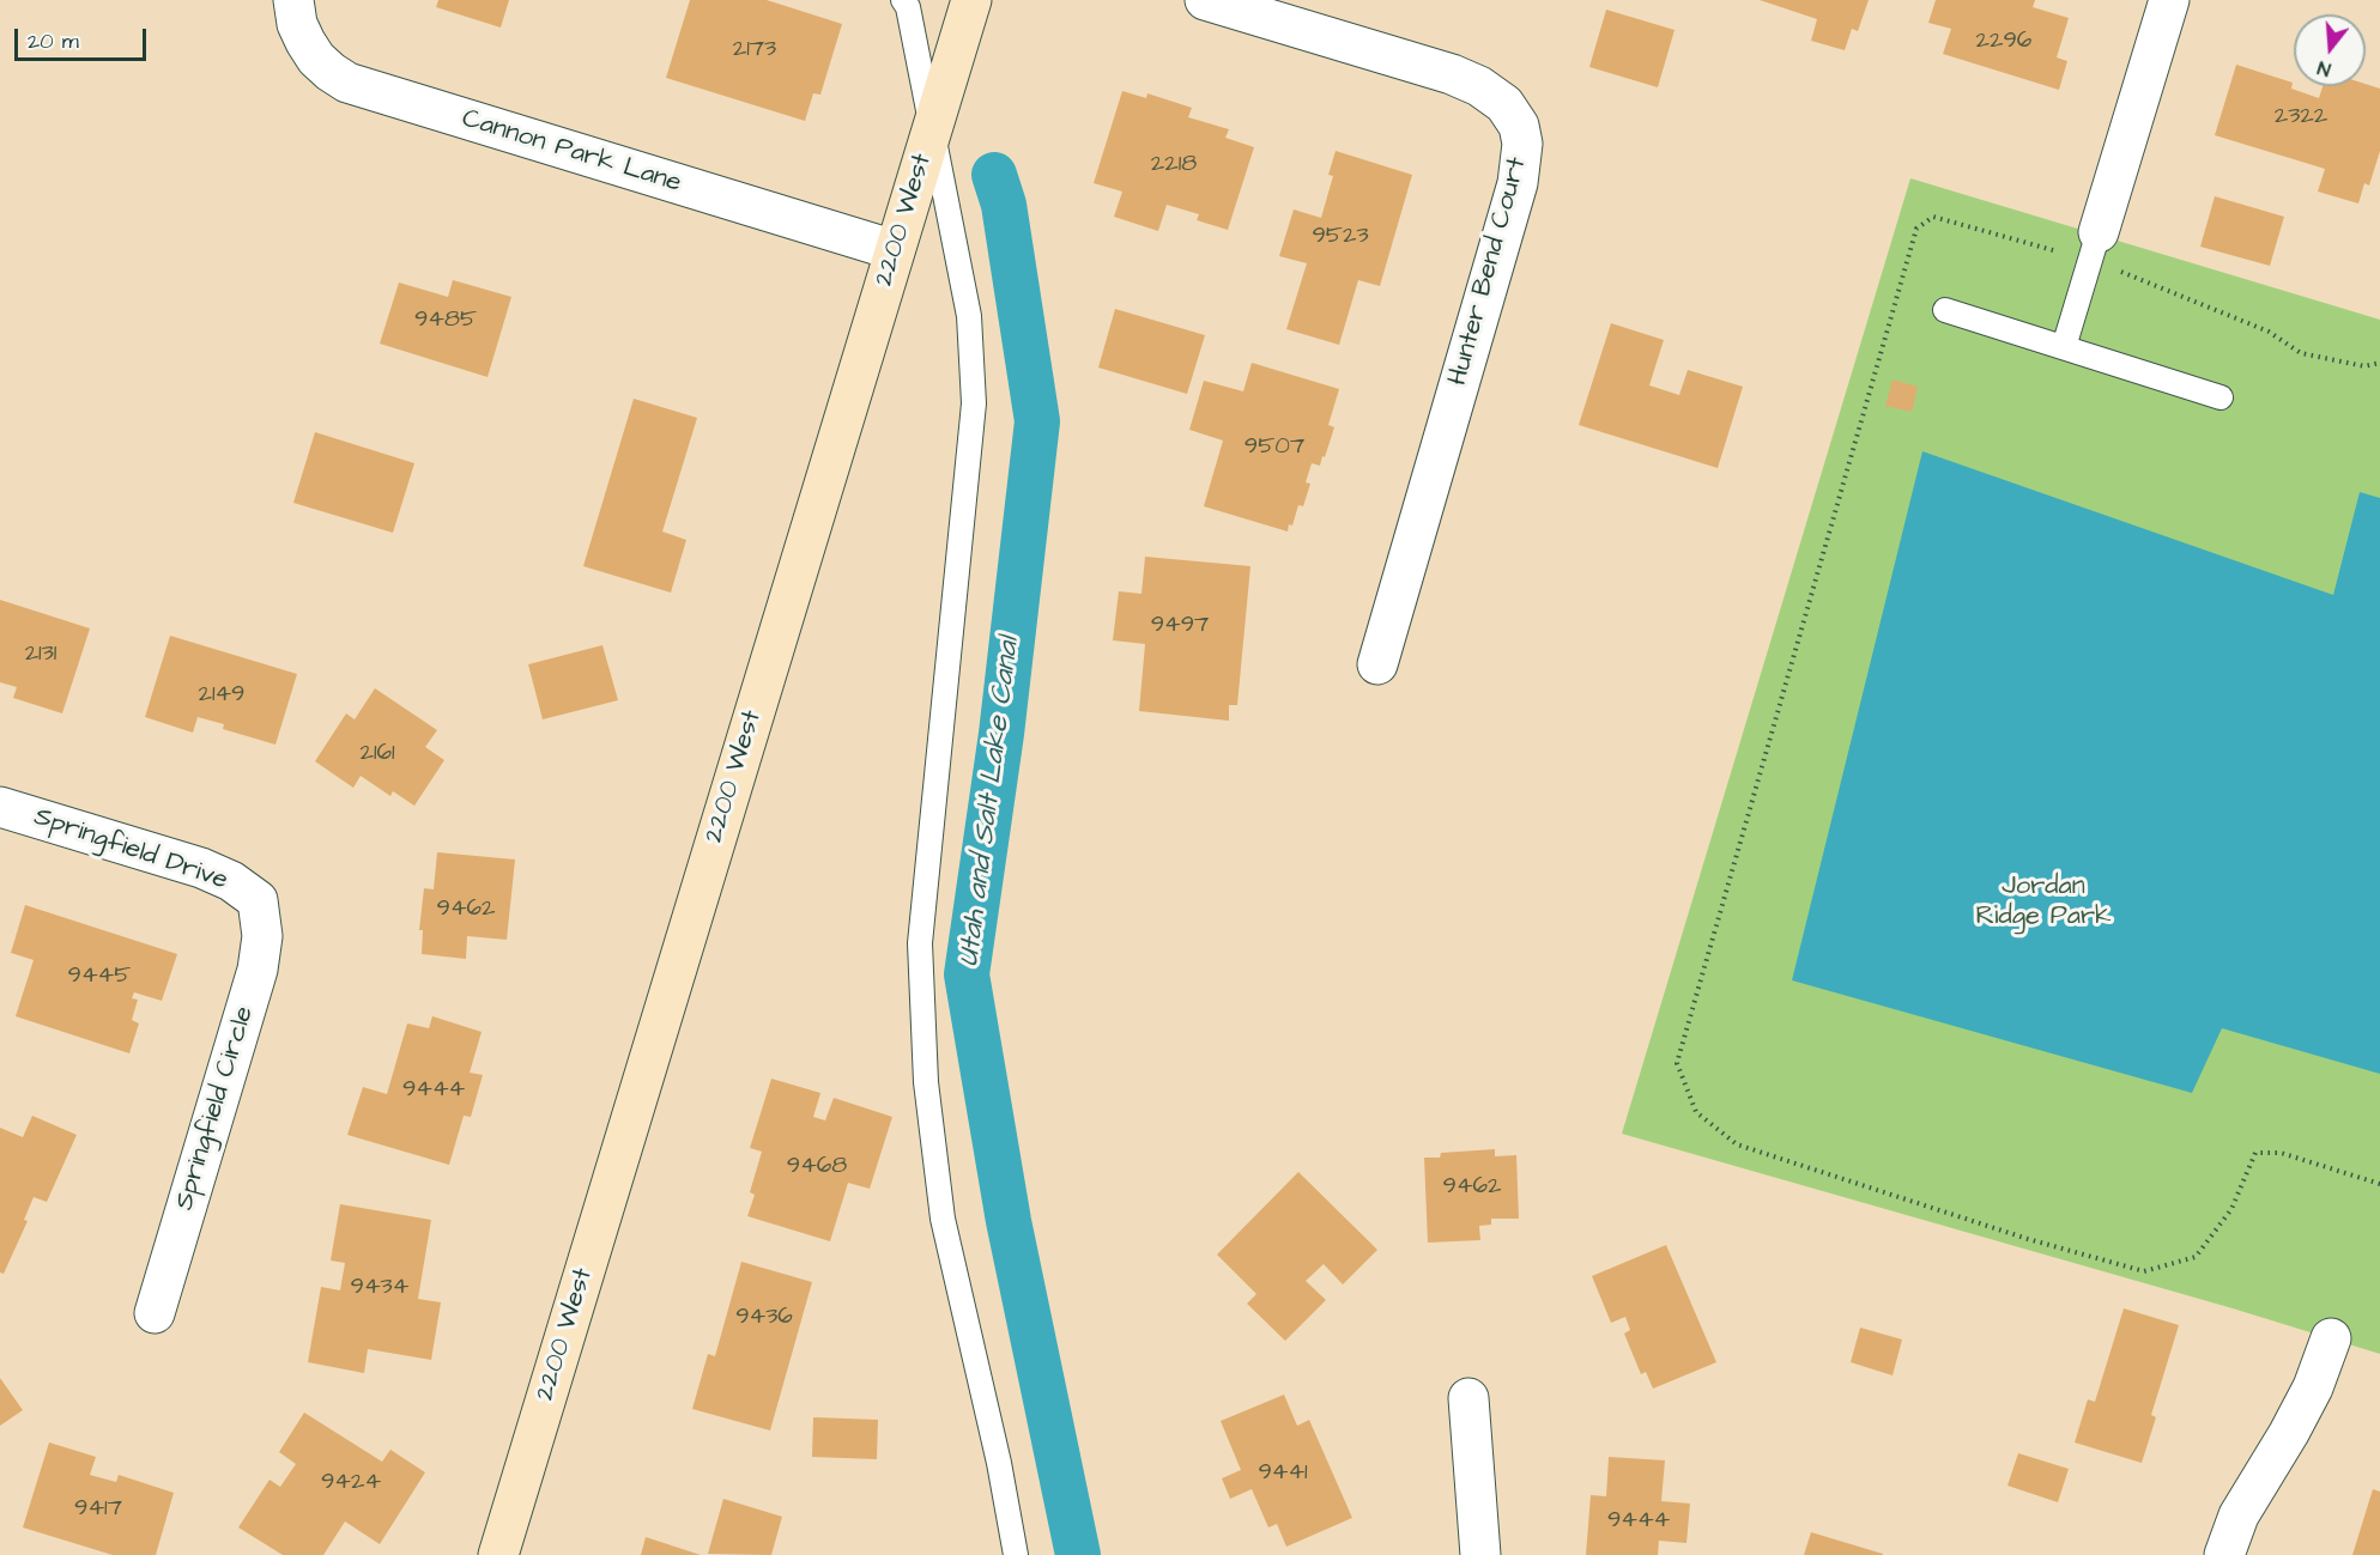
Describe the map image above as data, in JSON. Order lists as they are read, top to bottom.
{
  "streets": {
    "street": [
      "Cannon Park Lane",
      "2200 West",
      "Hunter Bend Court",
      "Springfield Drive",
      "Springfield Circle"
    ]
  },
  "crossings": [
    ["Cannon Park Lane", "2200 West"],
    ["Springfield Drive", "Springfield Circle"]
  ],
  "water": ["Utah and Salt Lake Canal"],
  "parks": ["Jordan Ridge Park"],
  "house_numbers": [
    "2296",
    "2173",
    "2322",
    "2218",
    "9523",
    "9485",
    "9507",
    "9497",
    "2131",
    "2149",
    "2161",
    "9462",
    "9445",
    "9444",
    "9468",
    "9462",
    "9434",
    "9436",
    "9441",
    "9424",
    "9417",
    "9444"
  ],
  "scale_bar": "20 m",
  "north": "bottom"
}
